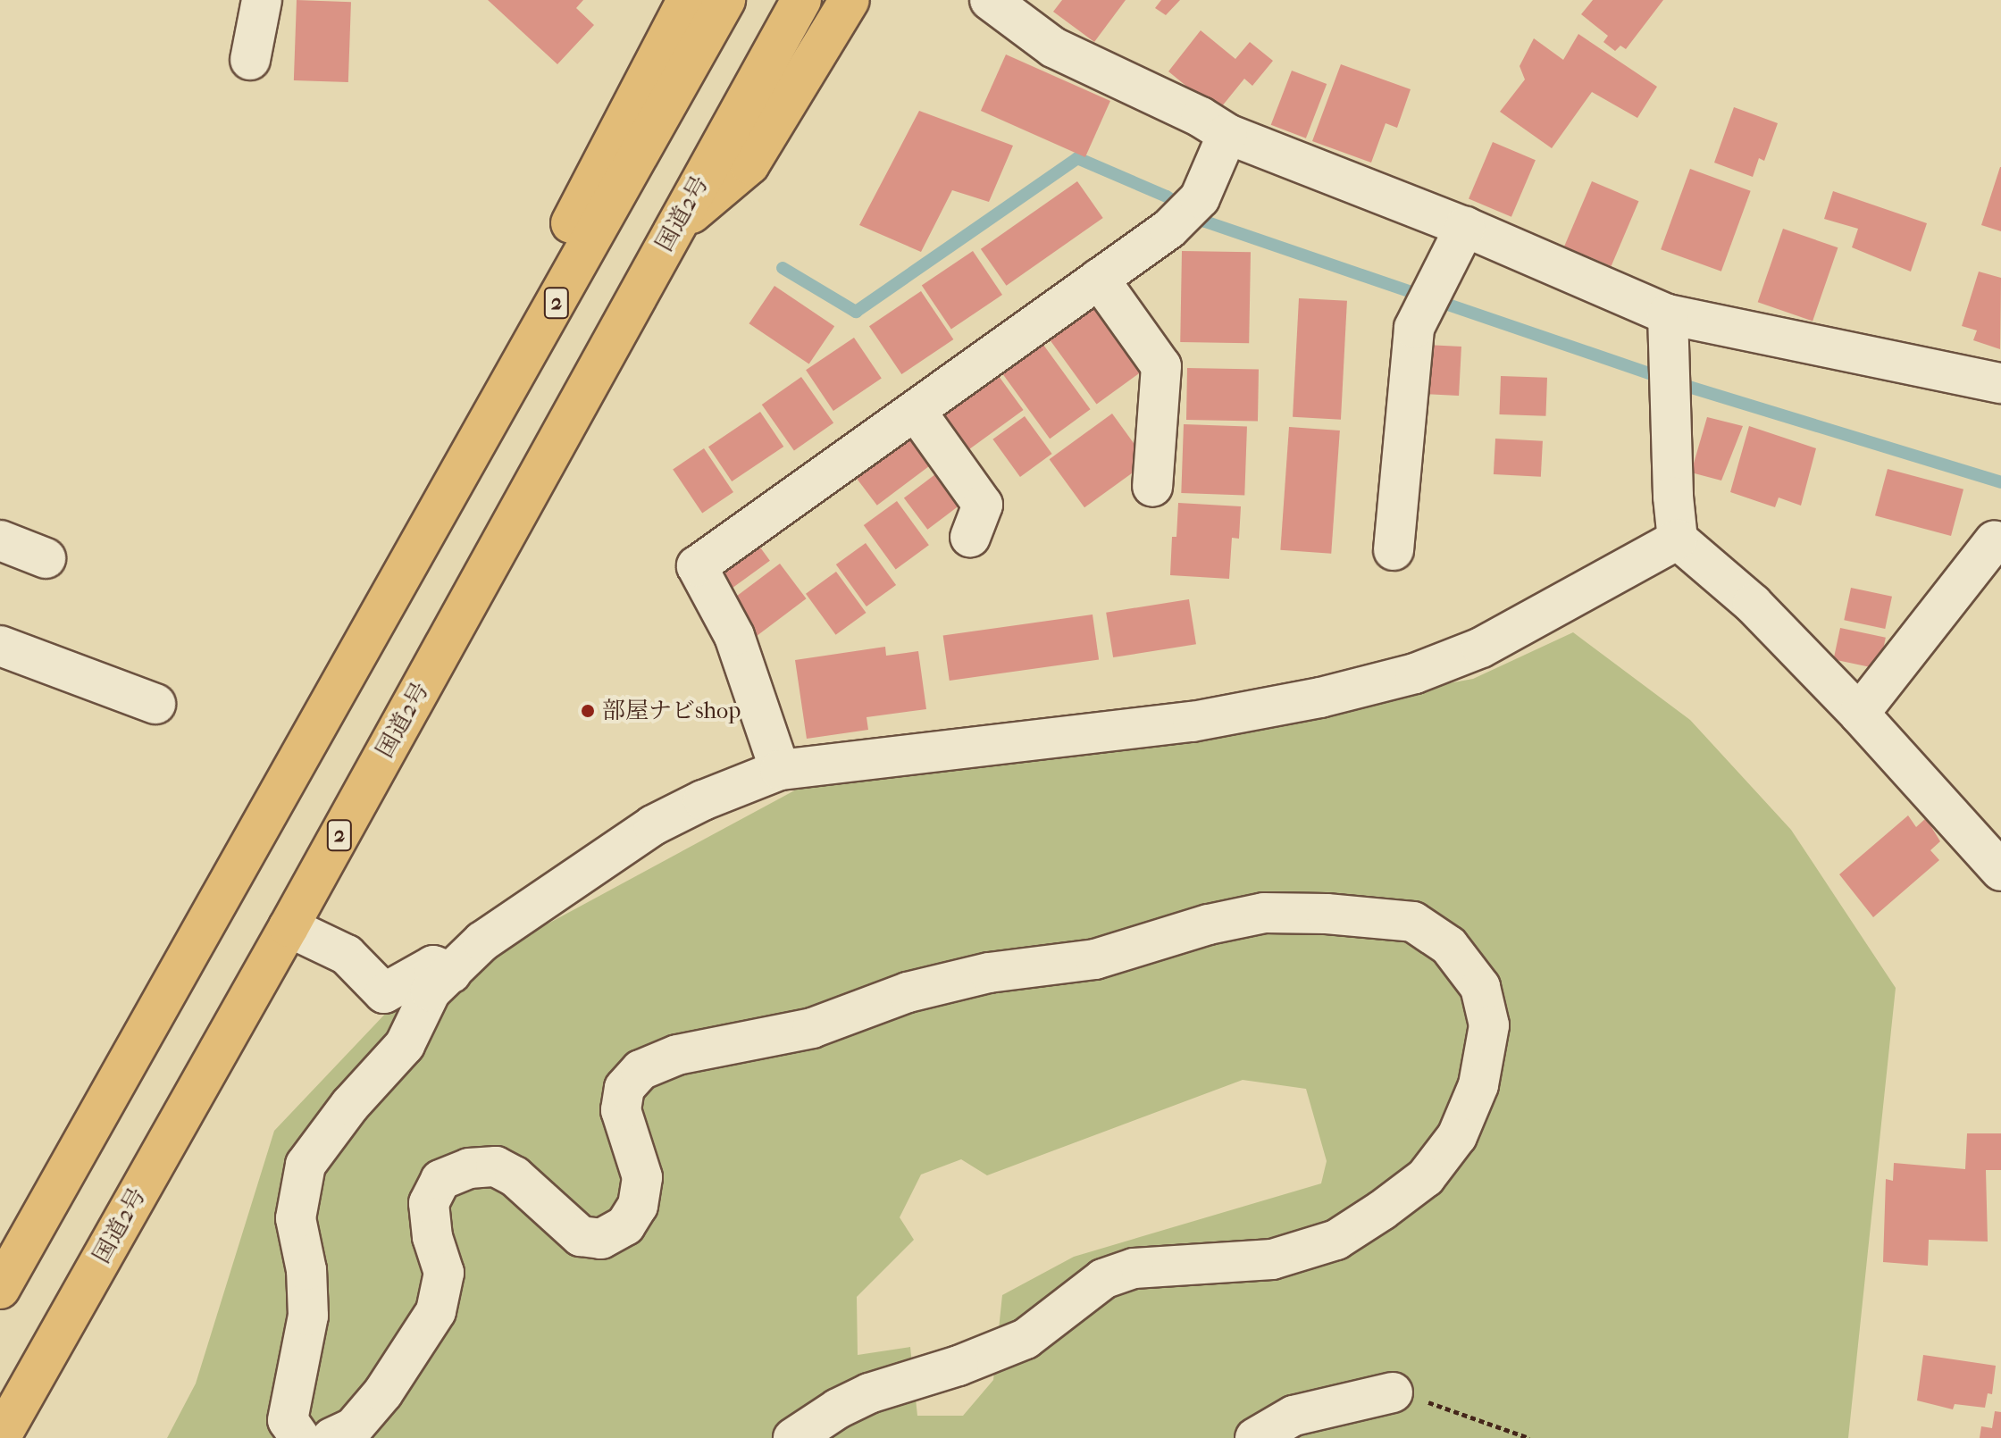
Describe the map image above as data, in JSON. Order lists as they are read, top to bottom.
{
  "streets": {
    "highway": ["国道2号", "2"]
  },
  "places": ["部屋ナビshop"]
}
